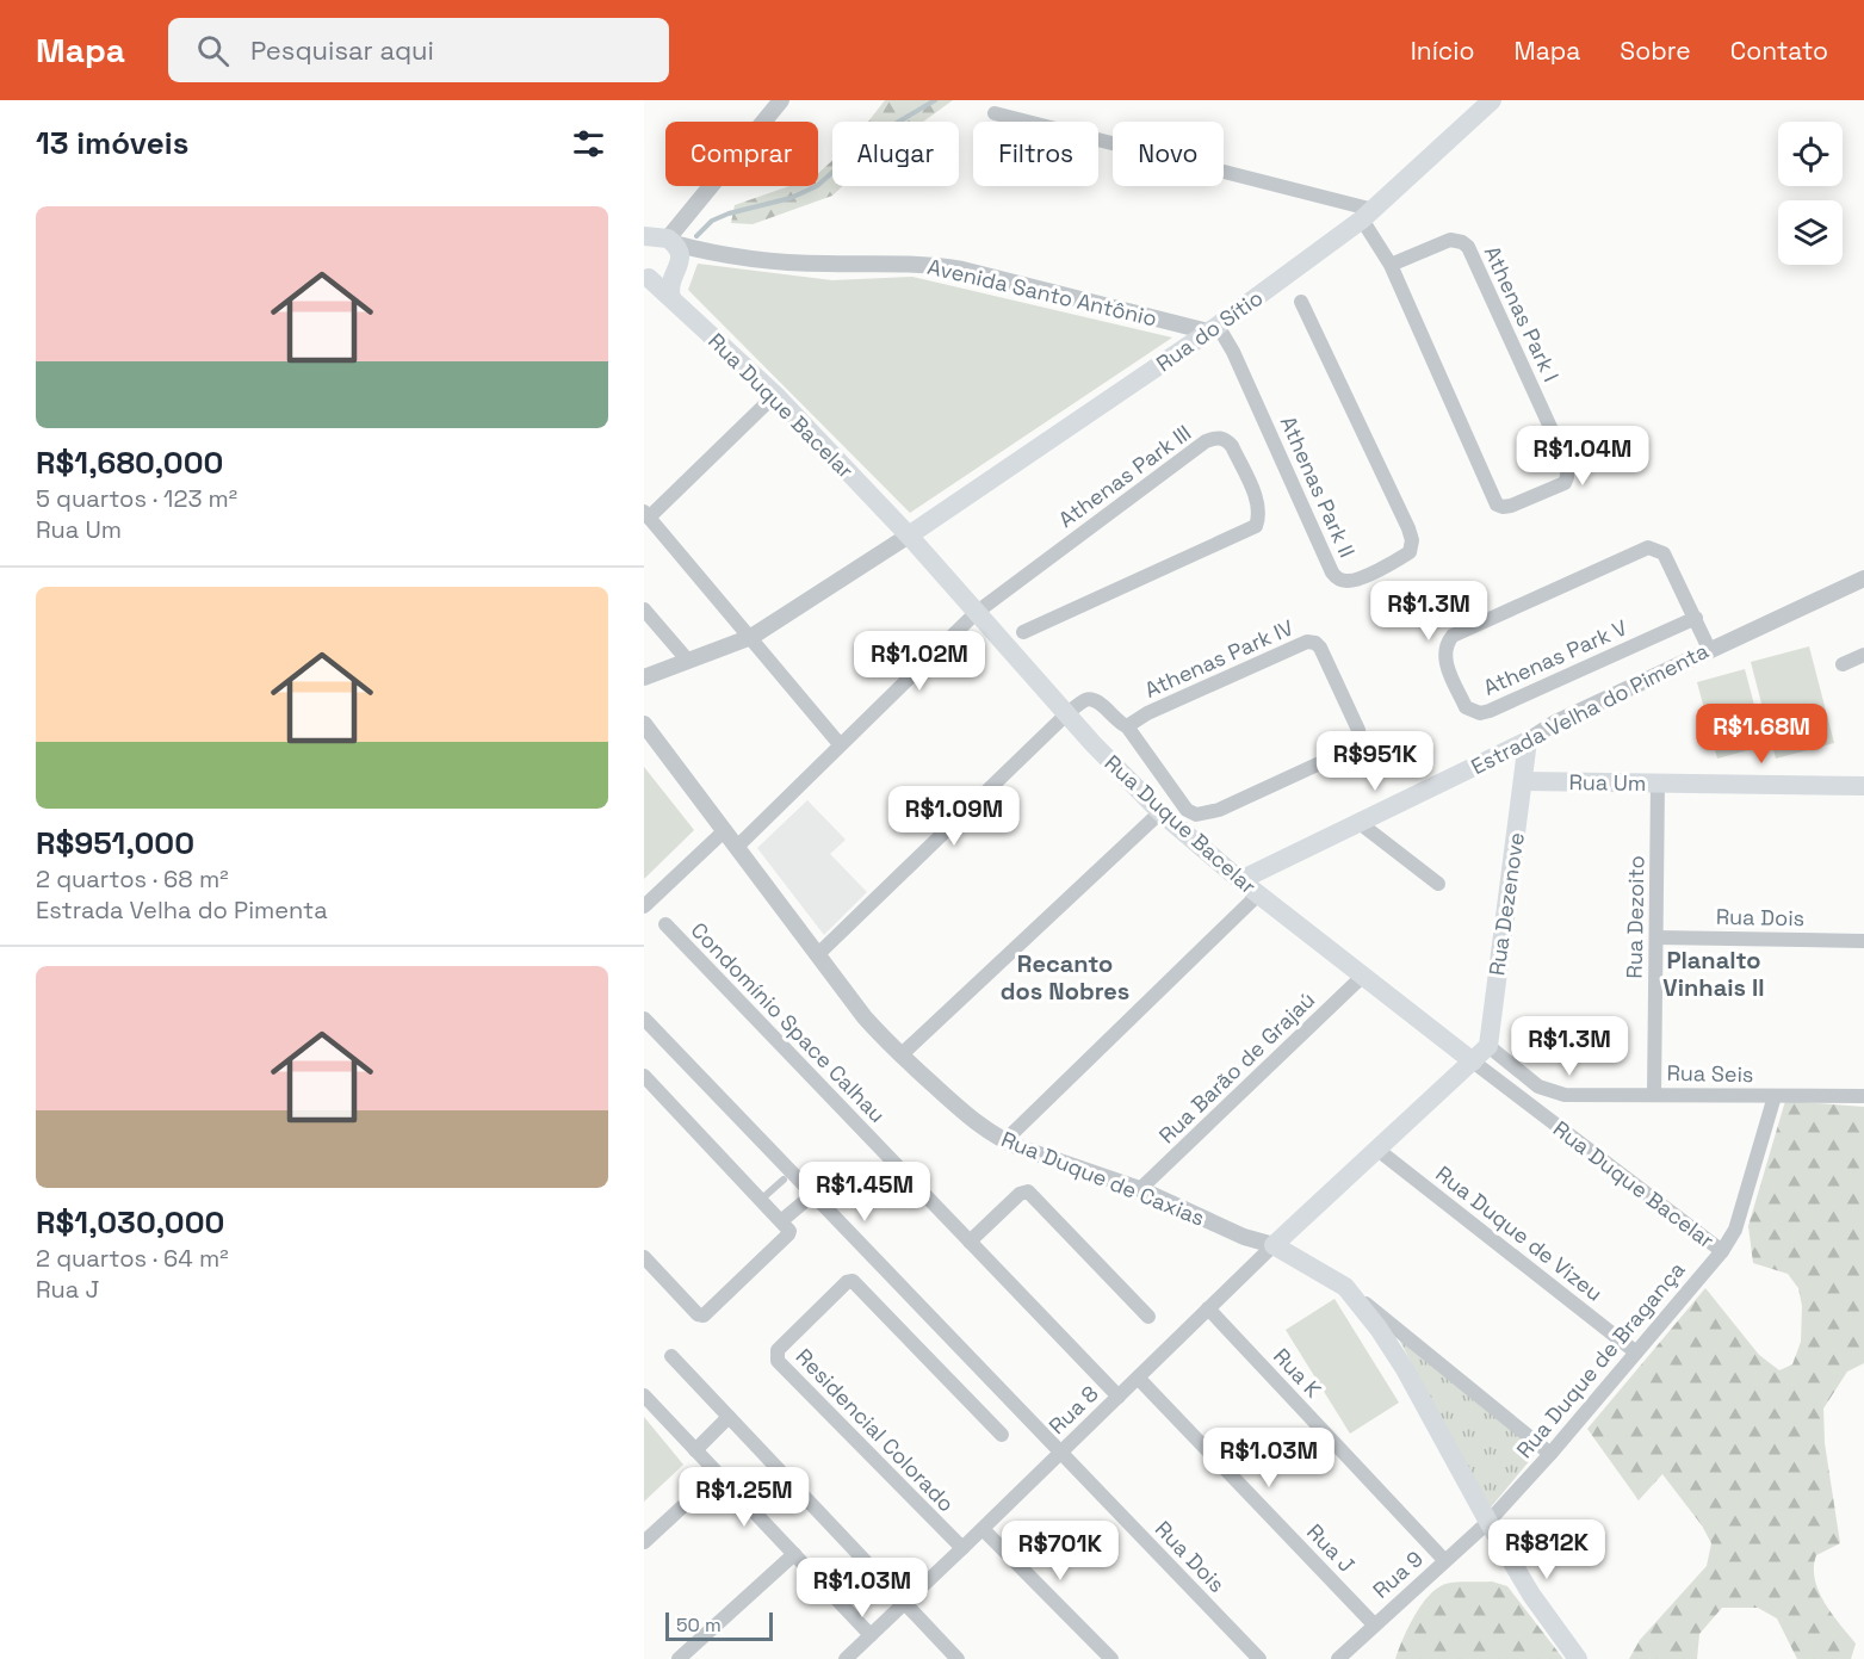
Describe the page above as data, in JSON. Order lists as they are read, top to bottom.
{
  "streets": {
    "main road": [
      "Rua do Sítio",
      "Rua Duque Bacelar",
      "Estrada Velha do Pimenta",
      "Rua Um",
      "Rua Dezenove",
      "Rua Duque de Caxias"
    ],
    "street": [
      "Avenida Santo Antônio",
      "Athenas Park I",
      "Athenas Park III",
      "Athenas Park II",
      "Athenas Park V",
      "Athenas Park IV",
      "Rua Dezoito",
      "Rua Dois",
      "Condomínio Space Calhau",
      "Rua Barão de Grajaú",
      "Rua Seis",
      "Rua Duque de Vizeu",
      "Rua Duque de Bragança",
      "Rua K",
      "Rua 8",
      "Residencial Colorado",
      "Rua J",
      "Rua 9"
    ]
  },
  "crossings": [
    ["Avenida Santo Antônio", "Rua do Sítio"],
    ["Avenida Santo Antônio", "Athenas Park II"],
    ["Athenas Park I", "Rua do Sítio"],
    ["Rua do Sítio", "Rua Duque Bacelar"],
    ["Rua do Sítio", "Athenas Park II"],
    ["Rua Duque Bacelar", "Athenas Park III"],
    ["Rua Duque Bacelar", "Athenas Park IV"],
    ["Rua Duque Bacelar", "Estrada Velha do Pimenta"],
    ["Rua Duque Bacelar", "Rua Barão de Grajaú"],
    ["Rua Duque Bacelar", "Rua Duque de Bragança"],
    ["Athenas Park V", "Estrada Velha do Pimenta"],
    ["Estrada Velha do Pimenta", "Rua Dezenove"],
    ["Rua Um", "Rua Dezenove"],
    ["Rua Um", "Rua Dezoito"],
    ["Rua Dezenove", "Rua Seis"],
    ["Rua Dezoito", "Rua Dois"],
    ["Rua Dezoito", "Rua Seis"],
    ["Rua Dois", "Rua 8"],
    ["Condomínio Space Calhau", "Rua 8"],
    ["Rua Barão de Grajaú", "Rua Duque de Caxias"],
    ["Rua Seis", "Rua Duque de Bragança"],
    ["Rua Duque de Caxias", "Rua Duque de Bragança"],
    ["Rua Duque de Caxias", "Rua 8"],
    ["Rua Duque de Vizeu", "Rua Duque de Bragança"],
    ["Rua Duque de Bragança", "Rua 9"],
    ["Rua K", "Rua 8"],
    ["Rua K", "Rua 9"],
    ["Rua 8", "Residencial Colorado"],
    ["Rua 8", "Rua J"],
    ["Rua J", "Rua 9"]
  ],
  "districts": ["Planalto Vinhais II", "Recanto dos Nobres"],
  "scale_bar": "50 m",
  "page": {
    "header": "Mapa",
    "search": "Pesquisar aqui",
    "nav": [
      "Início",
      "Mapa",
      "Sobre",
      "Contato"
    ],
    "heading": "13 imóveis",
    "chip": [
      "Comprar",
      "Alugar",
      "Filtros",
      "Novo"
    ],
    "list": [
      {
        "name": "R$1,680,000",
        "note": "5 quartos · 123 m² · Rua Um"
      },
      {
        "name": "R$951,000",
        "note": "2 quartos · 68 m² · Estrada Velha do Pimenta"
      },
      {
        "name": "R$1,030,000",
        "note": "2 quartos · 64 m² · Rua J"
      }
    ],
    "price": [
      "R$1.04M",
      "R$1.3M",
      "R$1.02M",
      "R$1.68M",
      "R$951K",
      "R$1.09M",
      "R$1.3M",
      "R$1.45M",
      "R$1.03M",
      "R$1.25M",
      "R$812K",
      "R$701K",
      "R$1.03M"
    ],
    "scale": "50 m"
  }
}
